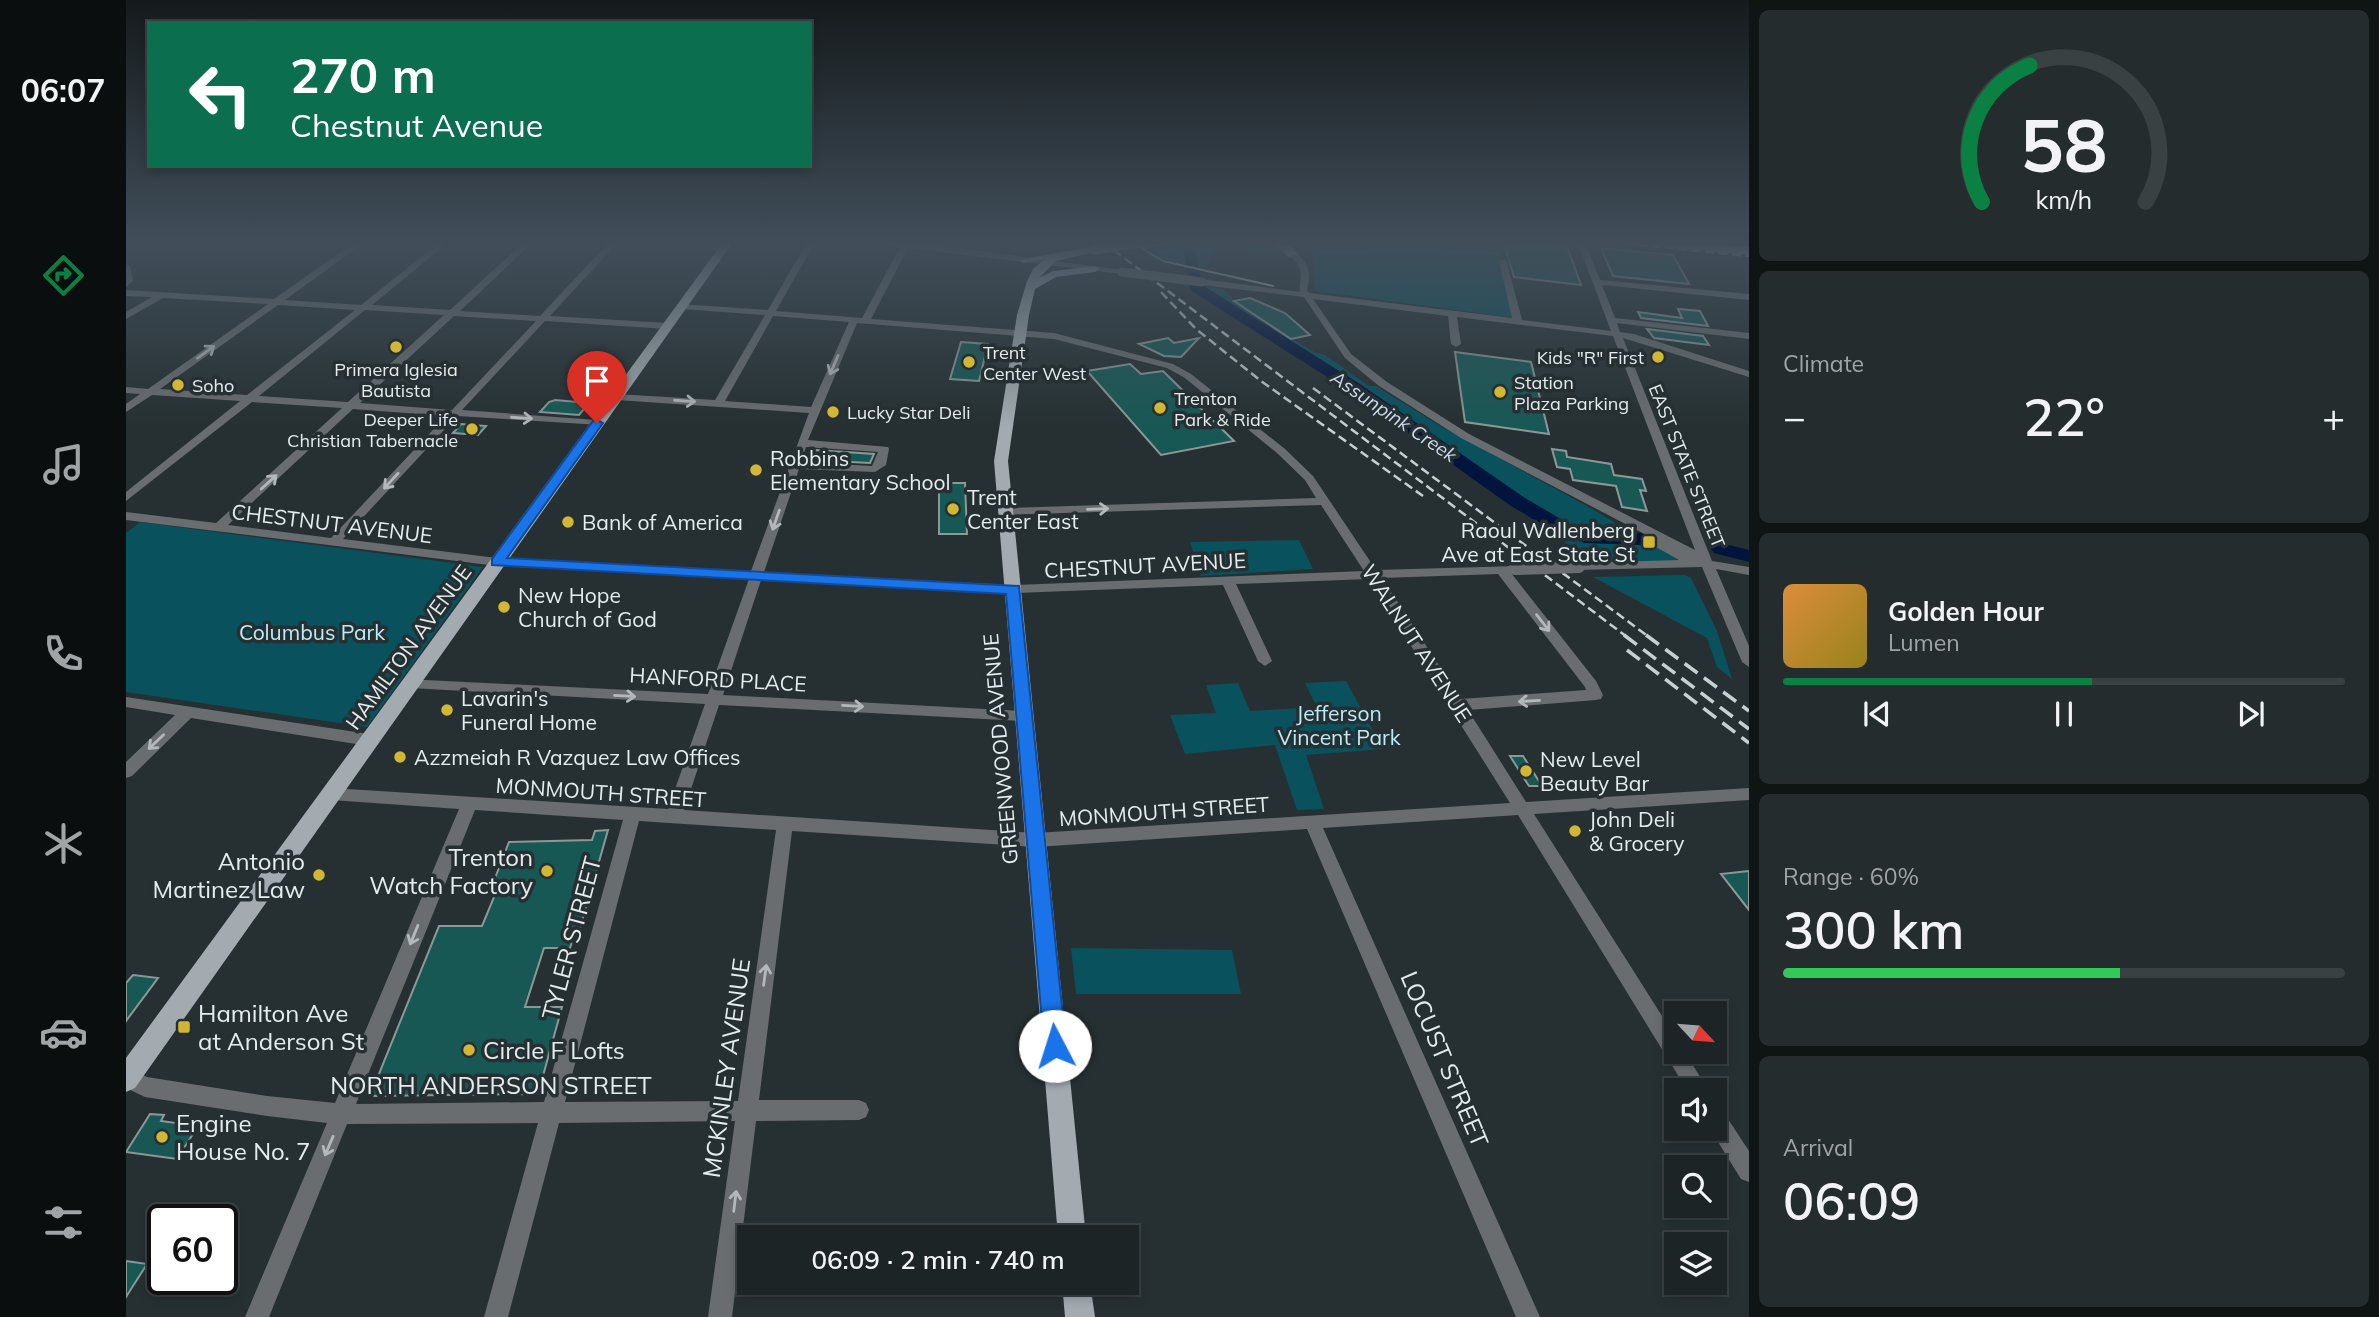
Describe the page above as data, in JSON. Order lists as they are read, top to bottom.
{
  "streets": {
    "main road": ["HAMILTON AVENUE", "GREENWOOD AVENUE"],
    "street": [
      "EAST STATE STREET",
      "CHESTNUT AVENUE",
      "WALNUT AVENUE",
      "HANFORD PLACE",
      "MONMOUTH STREET",
      "TYLER STREET",
      "LOCUST STREET",
      "MCKINLEY AVENUE",
      "NORTH ANDERSON STREET"
    ]
  },
  "crossings": [
    ["EAST STATE STREET", "CHESTNUT AVENUE"],
    ["CHESTNUT AVENUE", "WALNUT AVENUE"],
    ["CHESTNUT AVENUE", "HAMILTON AVENUE"],
    ["CHESTNUT AVENUE", "GREENWOOD AVENUE"],
    ["WALNUT AVENUE", "HAMILTON AVENUE"],
    ["WALNUT AVENUE", "GREENWOOD AVENUE"],
    ["WALNUT AVENUE", "MONMOUTH STREET"],
    ["HAMILTON AVENUE", "HANFORD PLACE"],
    ["HAMILTON AVENUE", "MONMOUTH STREET"],
    ["HAMILTON AVENUE", "NORTH ANDERSON STREET"],
    ["HANFORD PLACE", "GREENWOOD AVENUE"],
    ["GREENWOOD AVENUE", "MONMOUTH STREET"],
    ["MONMOUTH STREET", "TYLER STREET"],
    ["MONMOUTH STREET", "LOCUST STREET"],
    ["MONMOUTH STREET", "MCKINLEY AVENUE"],
    ["TYLER STREET", "NORTH ANDERSON STREET"],
    ["MCKINLEY AVENUE", "NORTH ANDERSON STREET"]
  ],
  "one_way": ["HANFORD PLACE", "MCKINLEY AVENUE"],
  "water": ["Assunpink Creek"],
  "parks": ["Columbus Park", "Jefferson Vincent Park"],
  "places": {
    "other": [
      "Primera Iglesia Bautista",
      "Kids \"R\" First",
      "Trent Center West",
      "Soho",
      "Station Plaza Parking",
      "Trenton Park & Ride",
      "Lucky Star Deli",
      "Deeper Life Christian Tabernacle",
      "Robbins Elementary School",
      "Trent Center East",
      "Bank of America",
      "New Hope Church of God",
      "Lavarin's Funeral Home",
      "Azzmeiah R Vazquez Law Offices",
      "New Level Beauty Bar",
      "John Deli & Grocery",
      "Trenton Watch Factory",
      "Antonio Martinez Law",
      "Circle F Lofts",
      "Engine House No. 7"
    ],
    "transit": ["Raoul Wallenberg Ave at East State St", "Hamilton Ave at Anderson St"]
  },
  "north": "bottom right",
  "page": {
    "tabs": "06:07",
    "turn": ["270 m", "Chestnut Avenue"],
    "tile": [
      "Climate",
      ["Range · 60%", "300 km"],
      ["Arrival", "06:09"]
    ],
    "heat": ["−", "22°", "+"],
    "song": ["Golden Hour", "Lumen"],
    "limit": "60",
    "trip": "06:09 · 2 min · 740 m",
    "gauge": ["58", "km/h"]
  }
}
